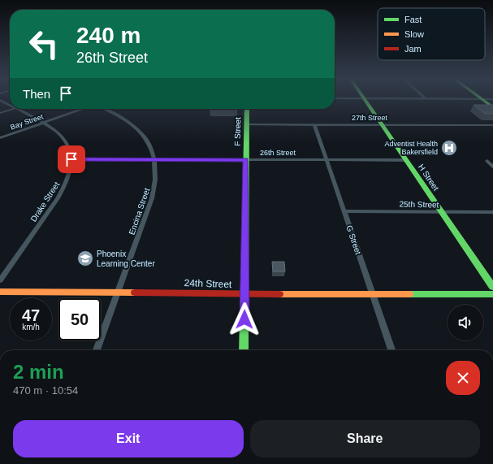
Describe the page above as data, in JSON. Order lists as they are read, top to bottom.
{
  "streets": {
    "main road": ["F Street", "H Street", "24th Street"],
    "street": [
      "27th Street",
      "Bay Street",
      "26th Street",
      "Drake Street",
      "25th Street",
      "Encina Street",
      "G Street"
    ]
  },
  "crossings": [
    ["27th Street", "F Street"],
    ["27th Street", "H Street"],
    ["27th Street", "G Street"],
    ["Bay Street", "Drake Street"],
    ["F Street", "26th Street"],
    ["F Street", "24th Street"],
    ["26th Street", "H Street"],
    ["26th Street", "Drake Street"],
    ["26th Street", "Encina Street"],
    ["26th Street", "G Street"],
    ["H Street", "25th Street"],
    ["25th Street", "G Street"],
    ["Encina Street", "24th Street"],
    ["G Street", "24th Street"]
  ],
  "places": {
    "hospital": ["Adventist Health Bakersfield"],
    "school or university": ["Phoenix Learning Center"]
  },
  "legend": ["Fast", "Slow", "Jam"],
  "page": {
    "turn": ["240 m", "26th Street"],
    "then": "Then",
    "speed": "47 km/h",
    "limit": "50",
    "heading": ["2 min", "470 m · 10:54"],
    "buttons": ["Exit", "Share"]
  }
}
